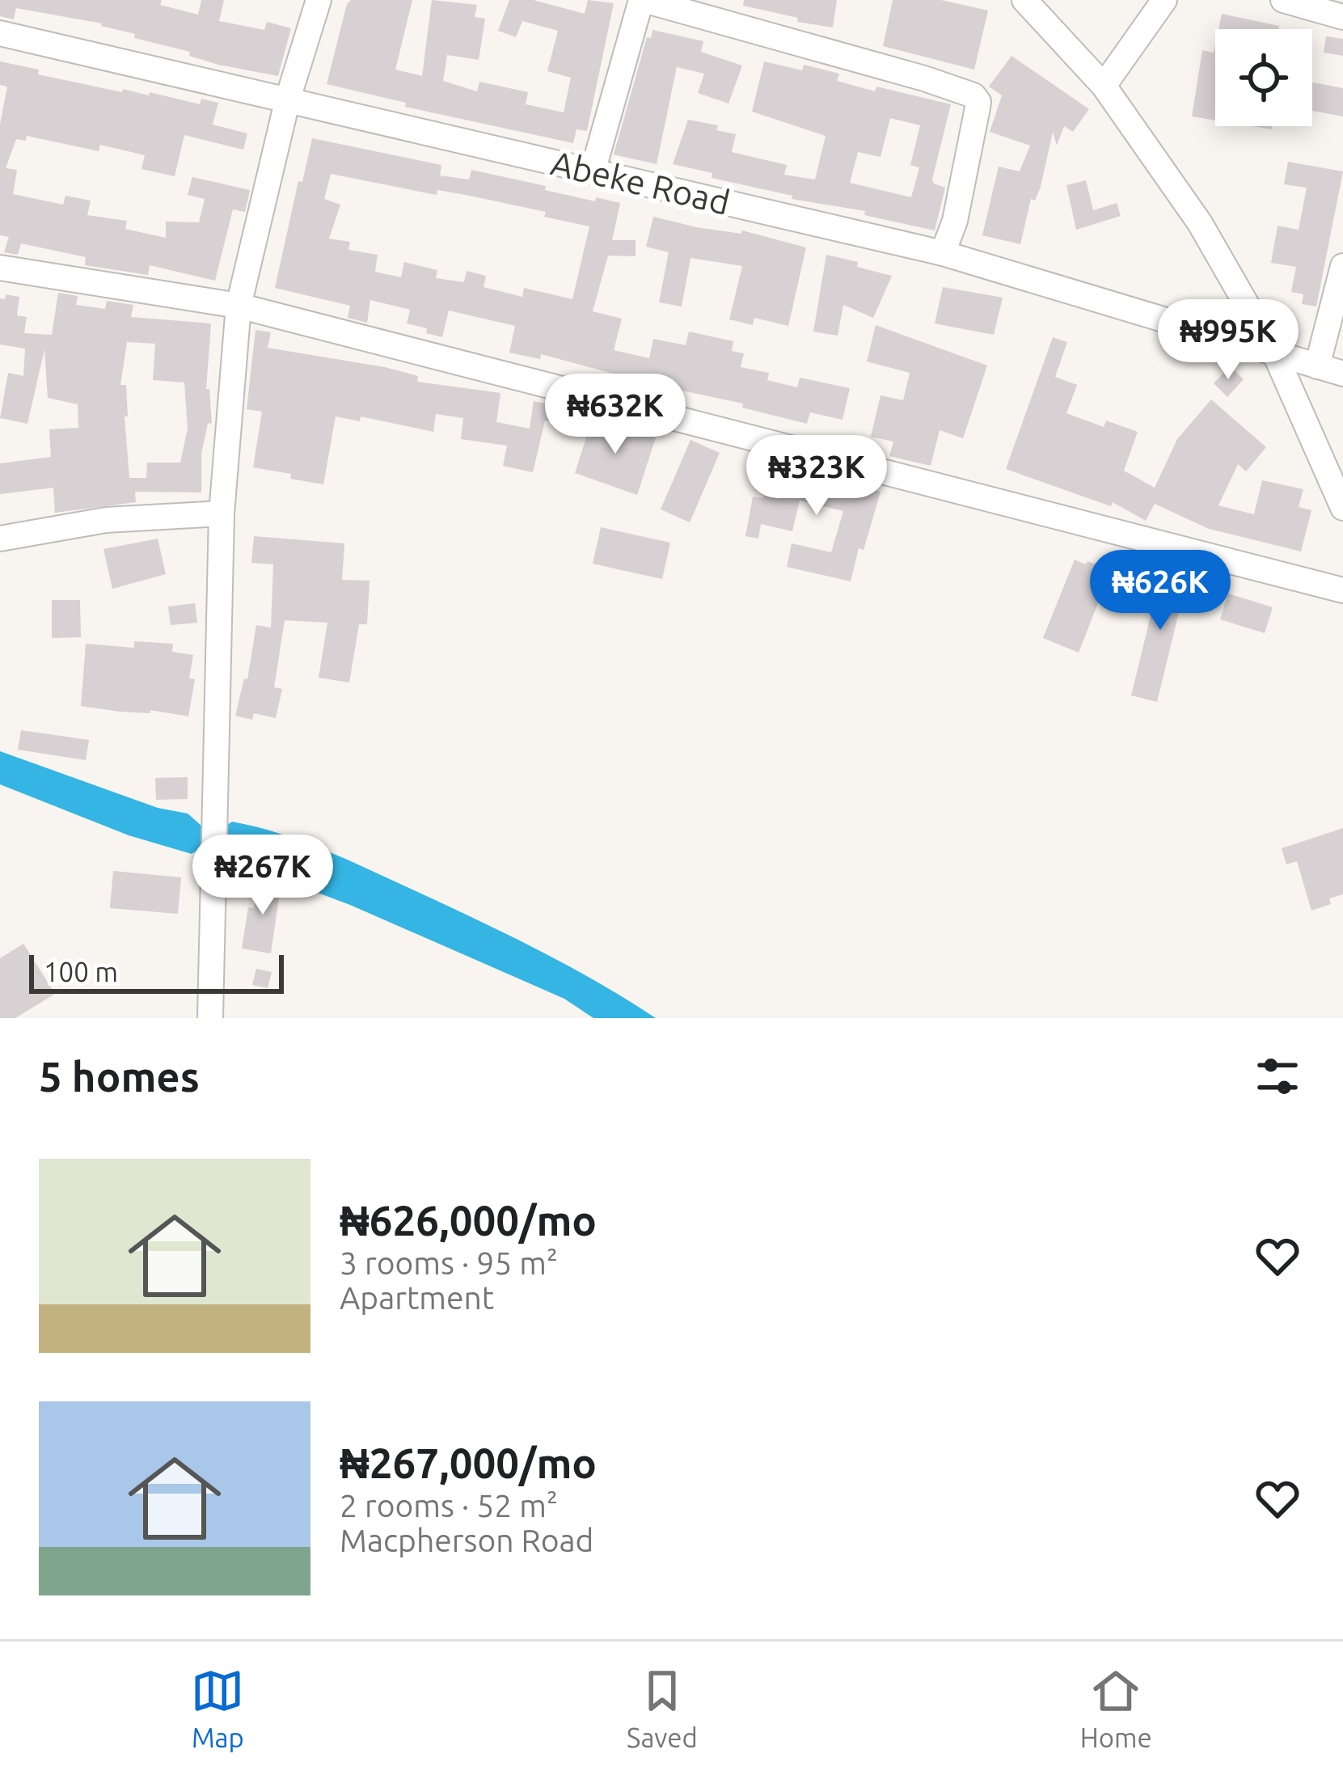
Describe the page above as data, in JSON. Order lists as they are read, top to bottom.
{
  "streets": {
    "street": ["Abeke Road"]
  },
  "scale_bar": "100 m",
  "page": {
    "price": [
      "₦995K",
      "₦632K",
      "₦323K",
      "₦626K",
      "₦267K"
    ],
    "scale": "100 m",
    "heading": "5 homes",
    "list": [
      {
        "name": "₦626,000/mo",
        "note": "3 rooms · 95 m² · Apartment"
      },
      {
        "name": "₦267,000/mo",
        "note": "2 rooms · 52 m² · Macpherson Road"
      }
    ],
    "tabs": ["Map", "Saved", "Home"]
  }
}
